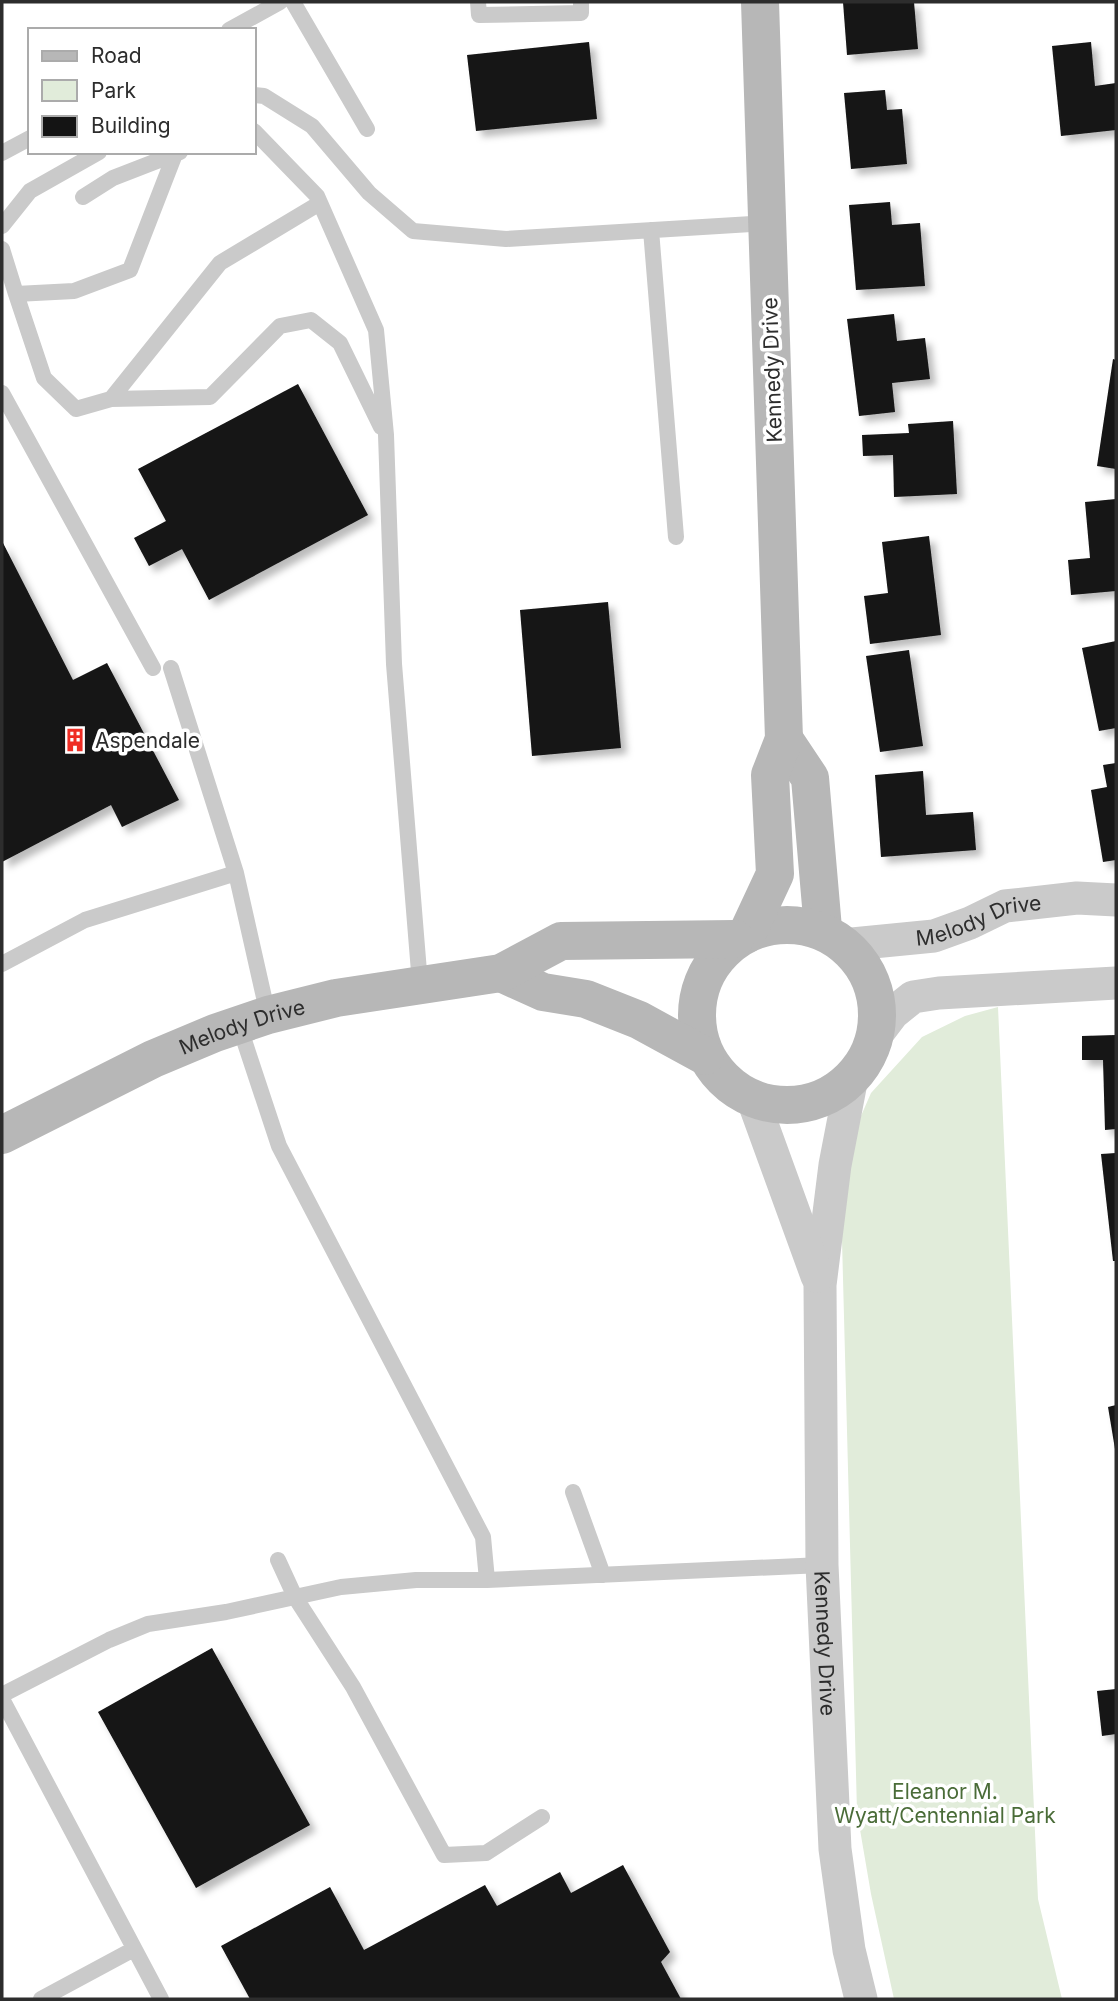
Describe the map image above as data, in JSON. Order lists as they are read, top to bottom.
{
  "streets": {
    "street": ["Kennedy Drive", "Melody Drive"]
  },
  "crossings": [
    ["Kennedy Drive", "Melody Drive"]
  ],
  "parks": ["Eleanor M. Wyatt/Centennial Park"],
  "places": {
    "building": ["Aspendale"]
  },
  "legend": ["Road", "Park", "Building"]
}
